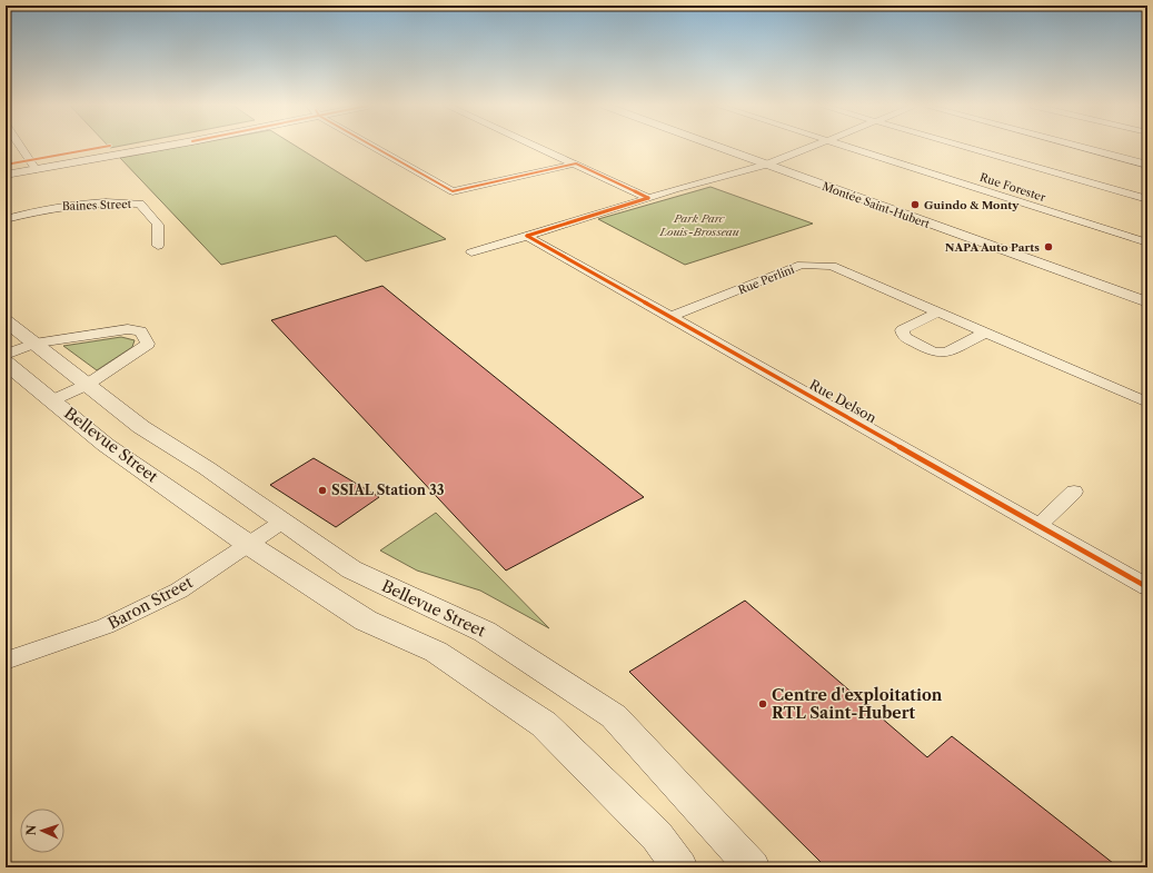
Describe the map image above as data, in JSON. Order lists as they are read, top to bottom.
{
  "streets": {
    "street": [
      "Rue Forester",
      "Baines Street",
      "Montée Saint-Hubert",
      "Rue Perlini",
      "Rue Delson",
      "Bellevue Street",
      "Baron Street"
    ]
  },
  "crossings": [
    ["Rue Perlini", "Rue Delson"],
    ["Bellevue Street", "Baron Street"]
  ],
  "parks": ["Park Parc Louis-Brosseau"],
  "places": [
    "Guindo & Monty",
    "NAPA Auto Parts",
    "SSIAL Station 33",
    "Centre d'exploitation RTL Saint-Hubert"
  ],
  "north": "left"
}
